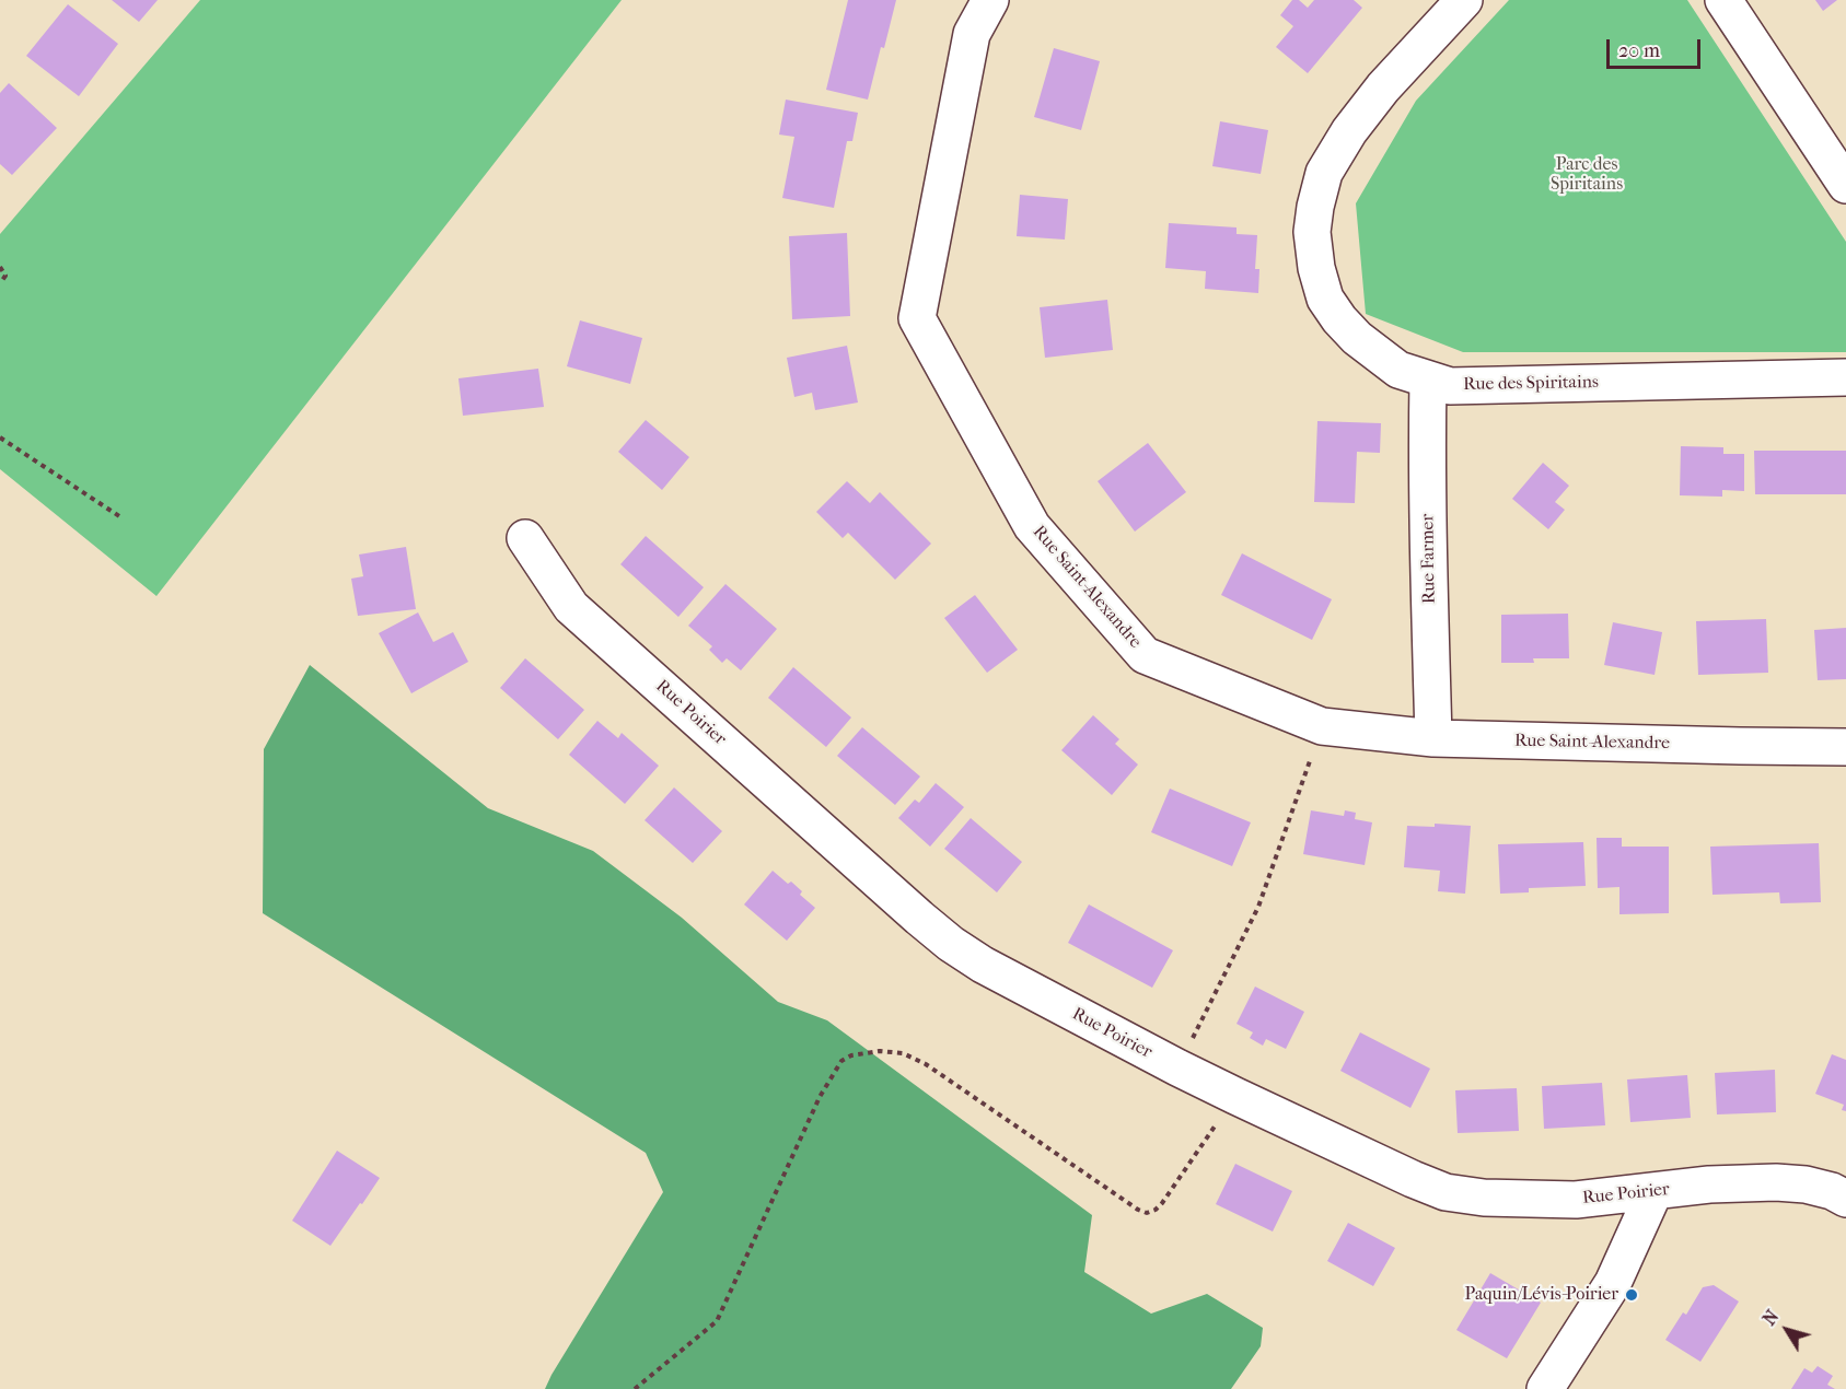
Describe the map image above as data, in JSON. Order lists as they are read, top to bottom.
{
  "streets": {
    "street": [
      "Rue des Spiritains",
      "Rue Farmer",
      "Rue Saint-Alexandre",
      "Rue Poirier"
    ]
  },
  "crossings": [
    ["Rue des Spiritains", "Rue Farmer"],
    ["Rue Farmer", "Rue Saint-Alexandre"]
  ],
  "parks": ["Parc des Spiritains"],
  "places": ["Paquin/Lévis-Poirier"],
  "scale_bar": "20 m",
  "north": "top left"
}
